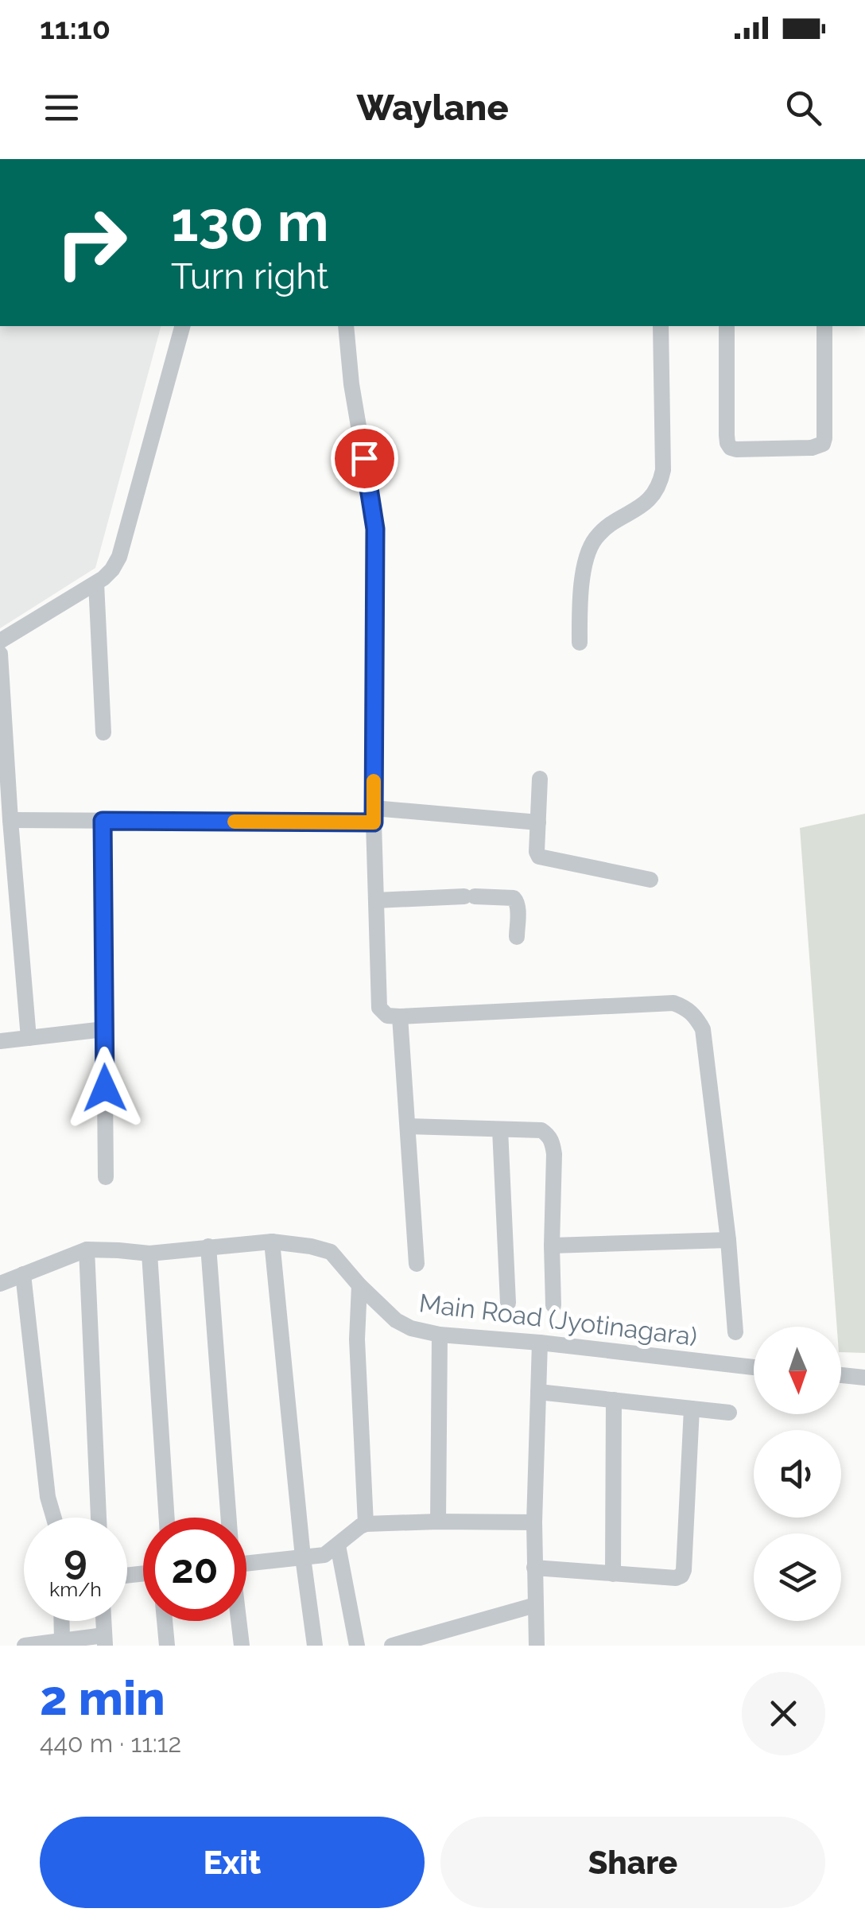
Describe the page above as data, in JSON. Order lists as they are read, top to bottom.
{
  "streets": {
    "street": ["Main Road (Jyotinagara)"]
  },
  "north": "bottom",
  "page": {
    "status": "11:10",
    "header": "Waylane",
    "turn": ["130 m", "Turn right"],
    "speed": "9 km/h",
    "limit": "20",
    "heading": ["2 min", "440 m · 11:12"],
    "buttons": ["Exit", "Share"]
  }
}
